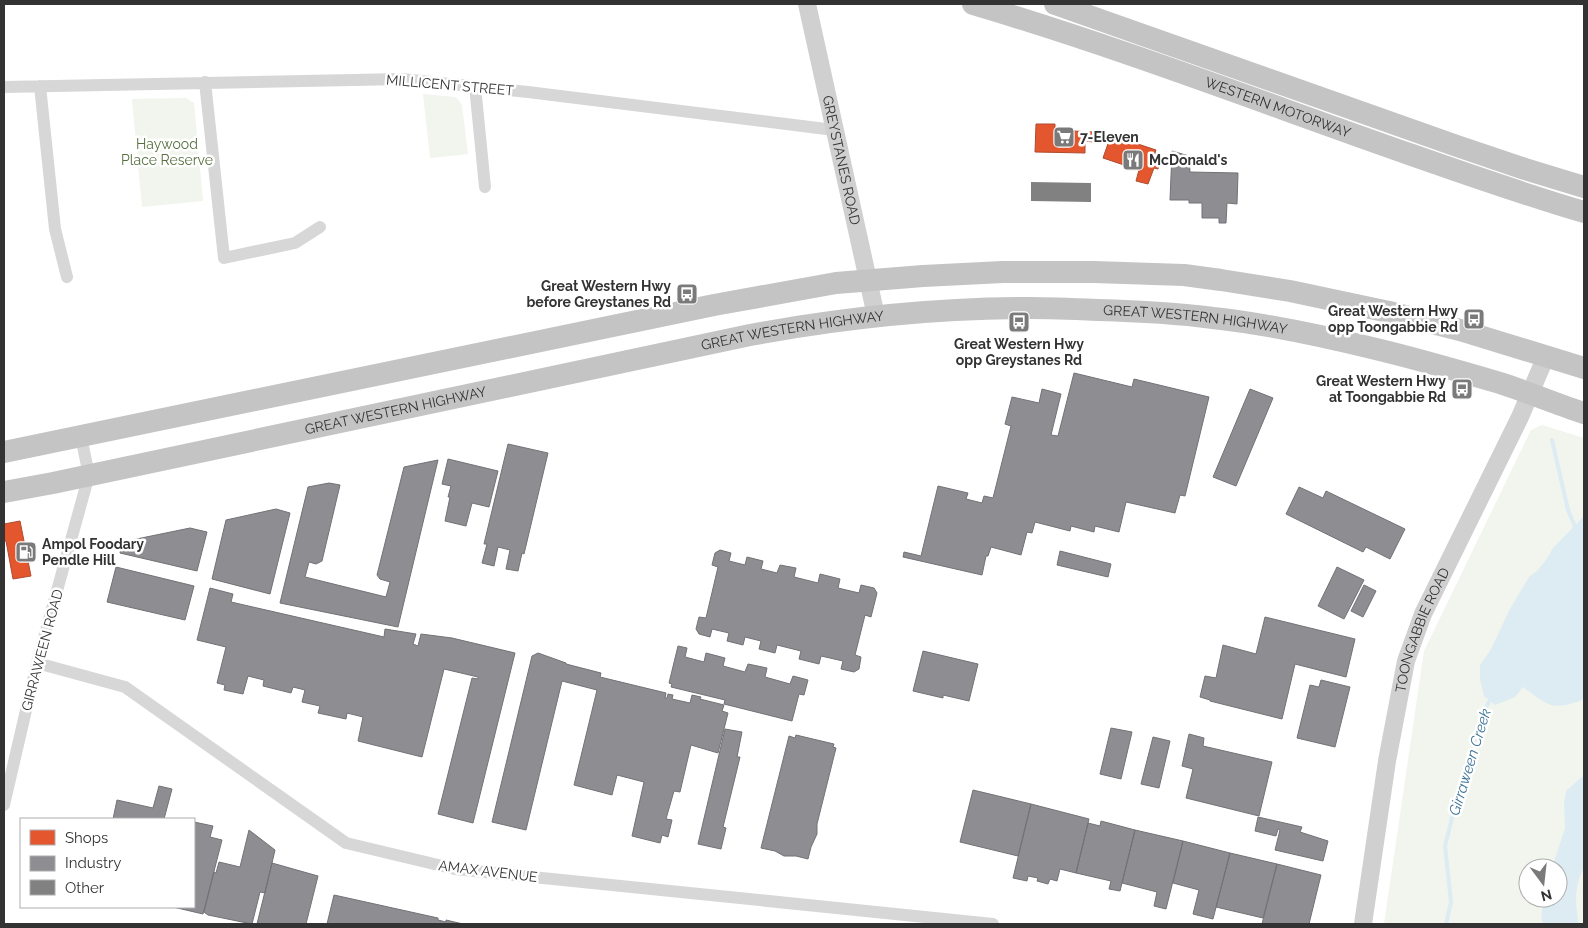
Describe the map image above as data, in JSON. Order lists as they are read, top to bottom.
{
  "streets": {
    "highway": ["WESTERN MOTORWAY", "GREAT WESTERN HIGHWAY"],
    "main road": ["GREYSTANES ROAD", "TOONGABBIE ROAD"],
    "street": ["MILLICENT STREET", "GIRRAWEEN ROAD", "AMAX AVENUE"]
  },
  "crossings": [
    ["MILLICENT STREET", "GREYSTANES ROAD"],
    ["GREYSTANES ROAD", "GREAT WESTERN HIGHWAY"],
    ["GREAT WESTERN HIGHWAY", "TOONGABBIE ROAD"],
    ["GREAT WESTERN HIGHWAY", "GIRRAWEEN ROAD"],
    ["GIRRAWEEN ROAD", "AMAX AVENUE"]
  ],
  "water": ["Girraween Creek"],
  "parks": ["Haywood Place Reserve"],
  "places": {
    "supermarket": ["7-Eleven"],
    "restaurant": ["McDonald's"],
    "bus stop": [
      "Great Western Hwy before Greystanes Rd",
      "Great Western Hwy opp Toongabbie Rd",
      "Great Western Hwy opp Greystanes Rd",
      "Great Western Hwy at Toongabbie Rd"
    ],
    "fuel station": ["Ampol Foodary Pendle Hill"]
  },
  "legend": ["Shops", "Industry", "Other"],
  "north": "bottom"
}
